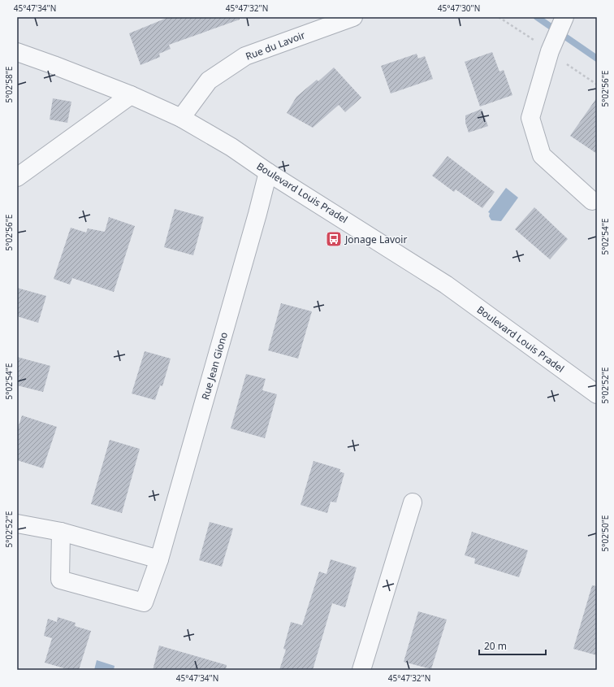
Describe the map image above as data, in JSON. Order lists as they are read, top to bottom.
{
  "streets": {
    "street": ["Rue du Lavoir", "Boulevard Louis Pradel", "Rue Jean Giono"]
  },
  "crossings": [
    ["Rue du Lavoir", "Boulevard Louis Pradel"],
    ["Boulevard Louis Pradel", "Rue Jean Giono"]
  ],
  "places": {
    "bus stop": ["Jonage Lavoir"]
  },
  "scale_bar": "20 m",
  "coordinates": [
    "45°47'34\"N",
    "45°47'32\"N",
    "45°47'30\"N",
    "5°02'58\"E",
    "5°02'56\"E",
    "5°02'54\"E",
    "5°02'52\"E",
    "5°02'50\"E"
  ]
}
